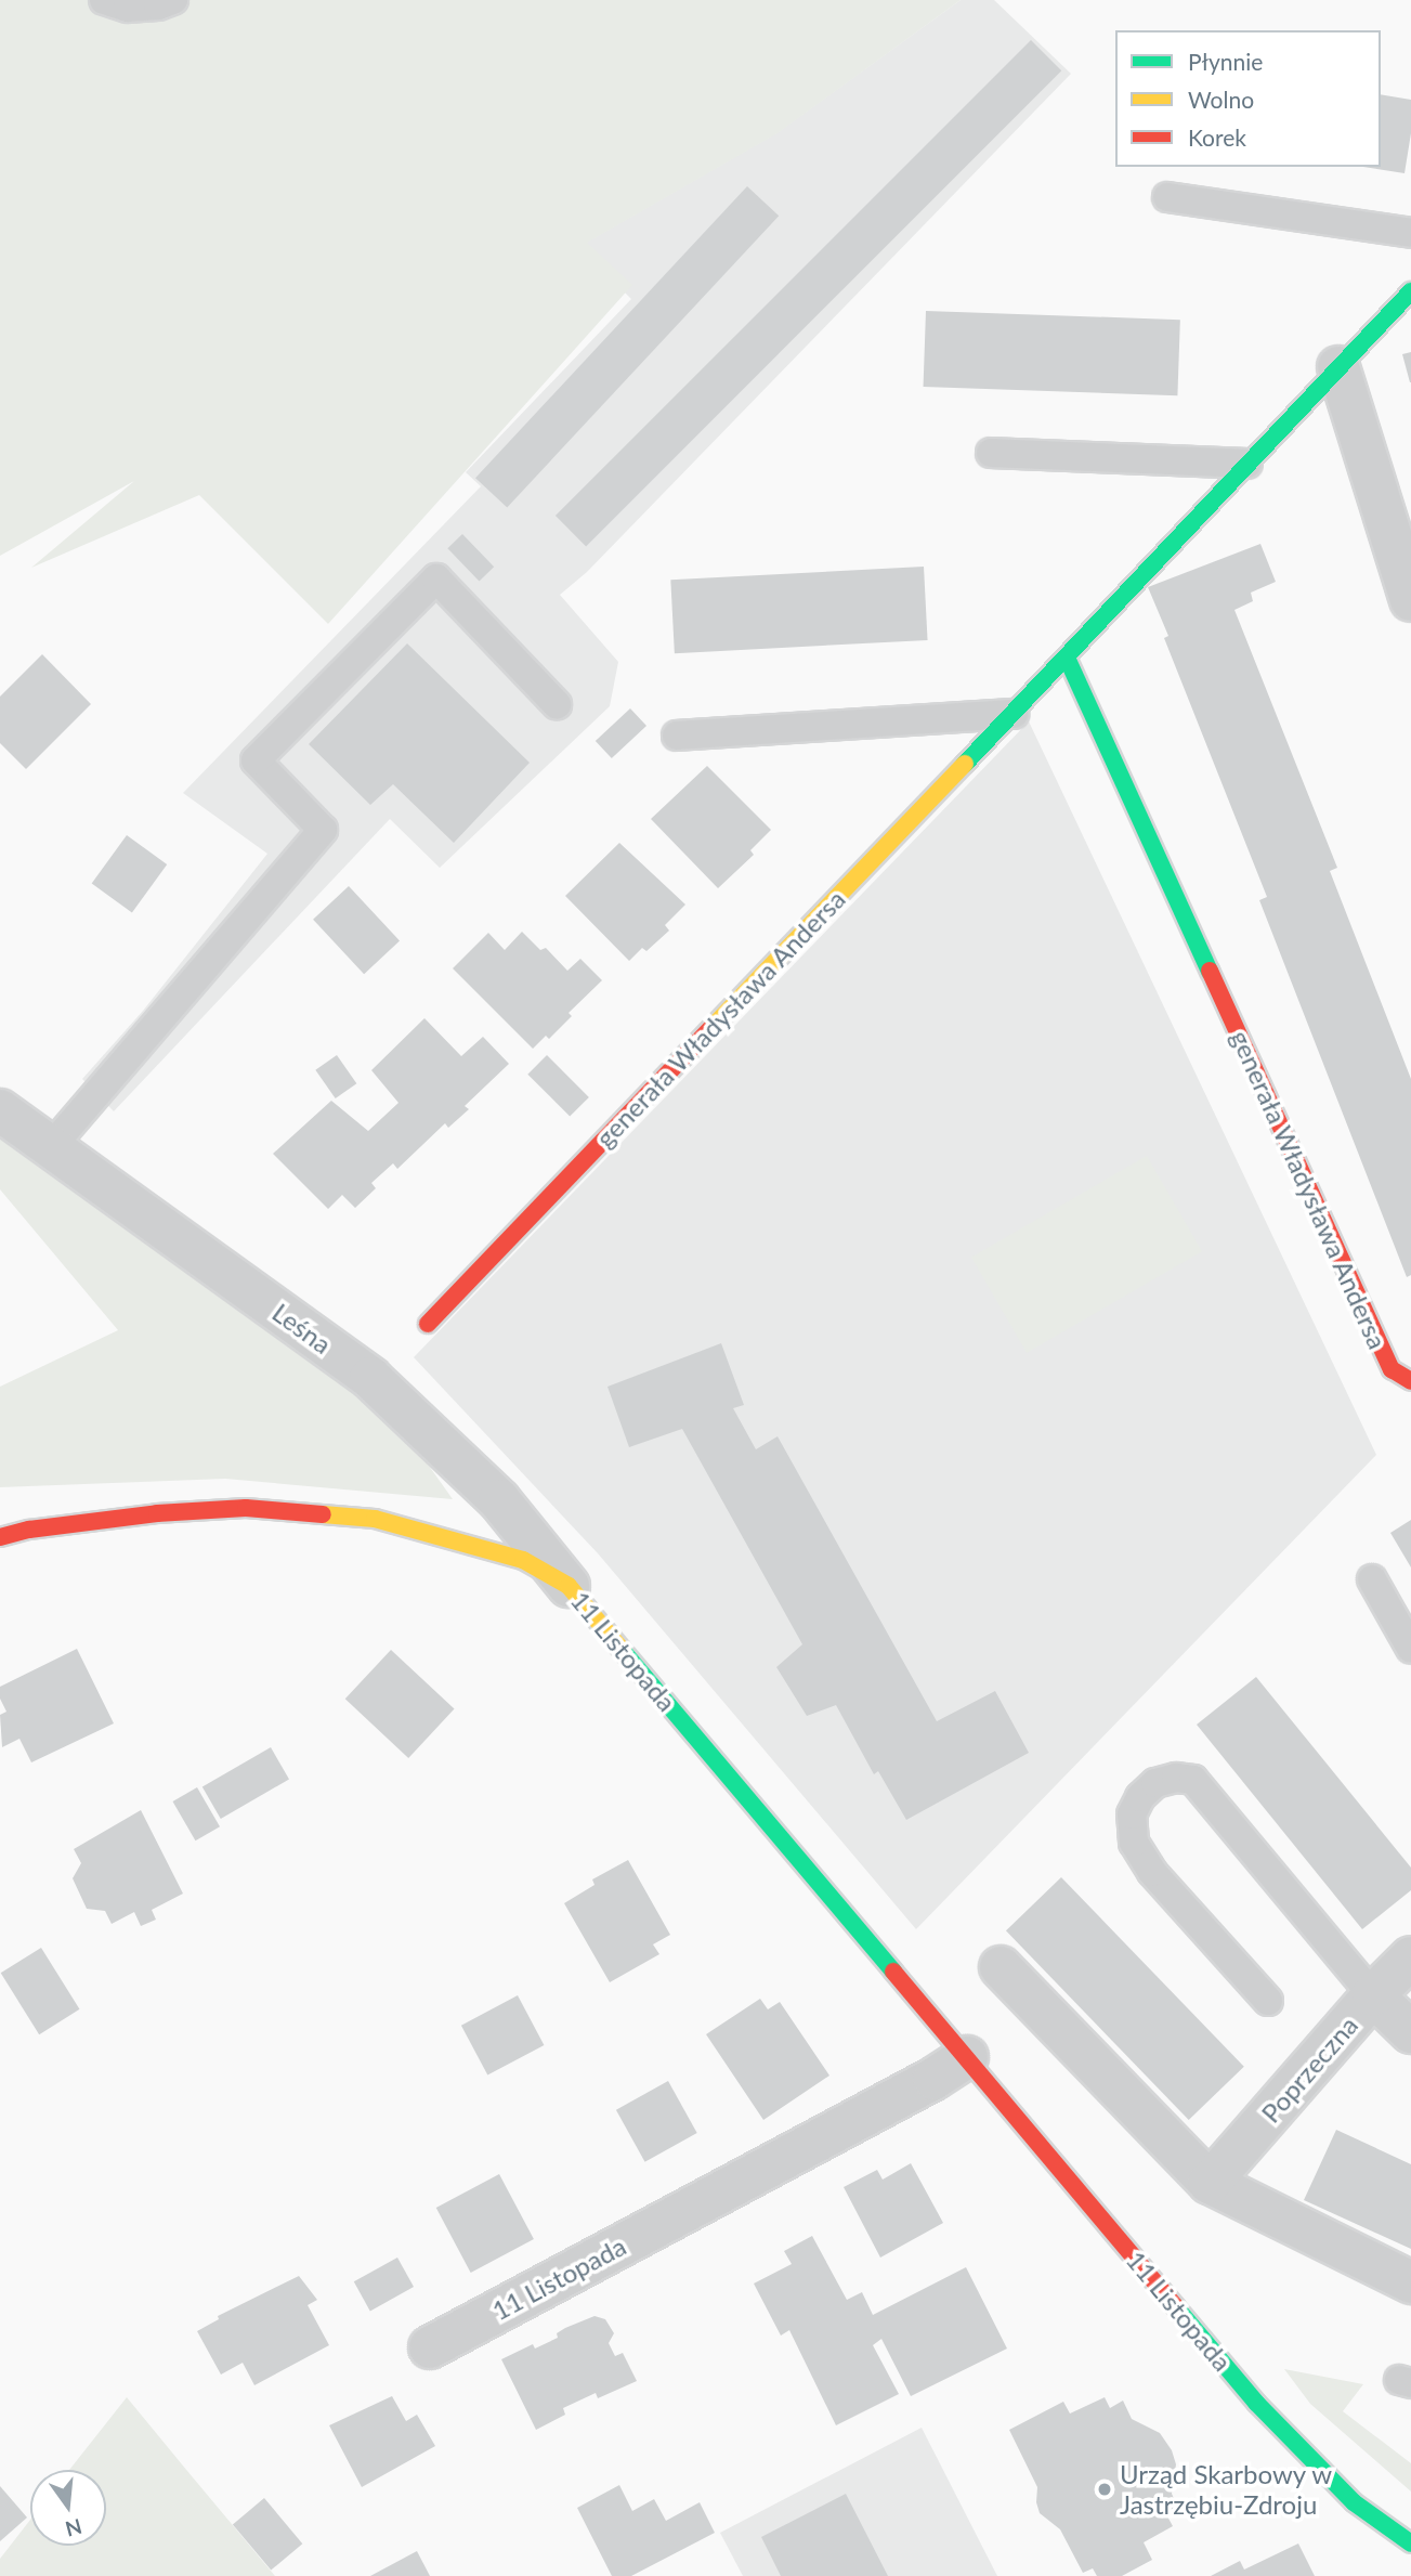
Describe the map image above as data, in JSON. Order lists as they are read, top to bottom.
{
  "streets": {
    "street": [
      "generała Władysława Andersa",
      "Leśna",
      "11 Listopada",
      "Poprzeczna"
    ]
  },
  "crossings": [
    ["Leśna", "11 Listopada"]
  ],
  "places": ["Urząd Skarbowy w Jastrzębiu-Zdroju"],
  "legend": ["Płynnie", "Wolno", "Korek"],
  "north": "bottom"
}
